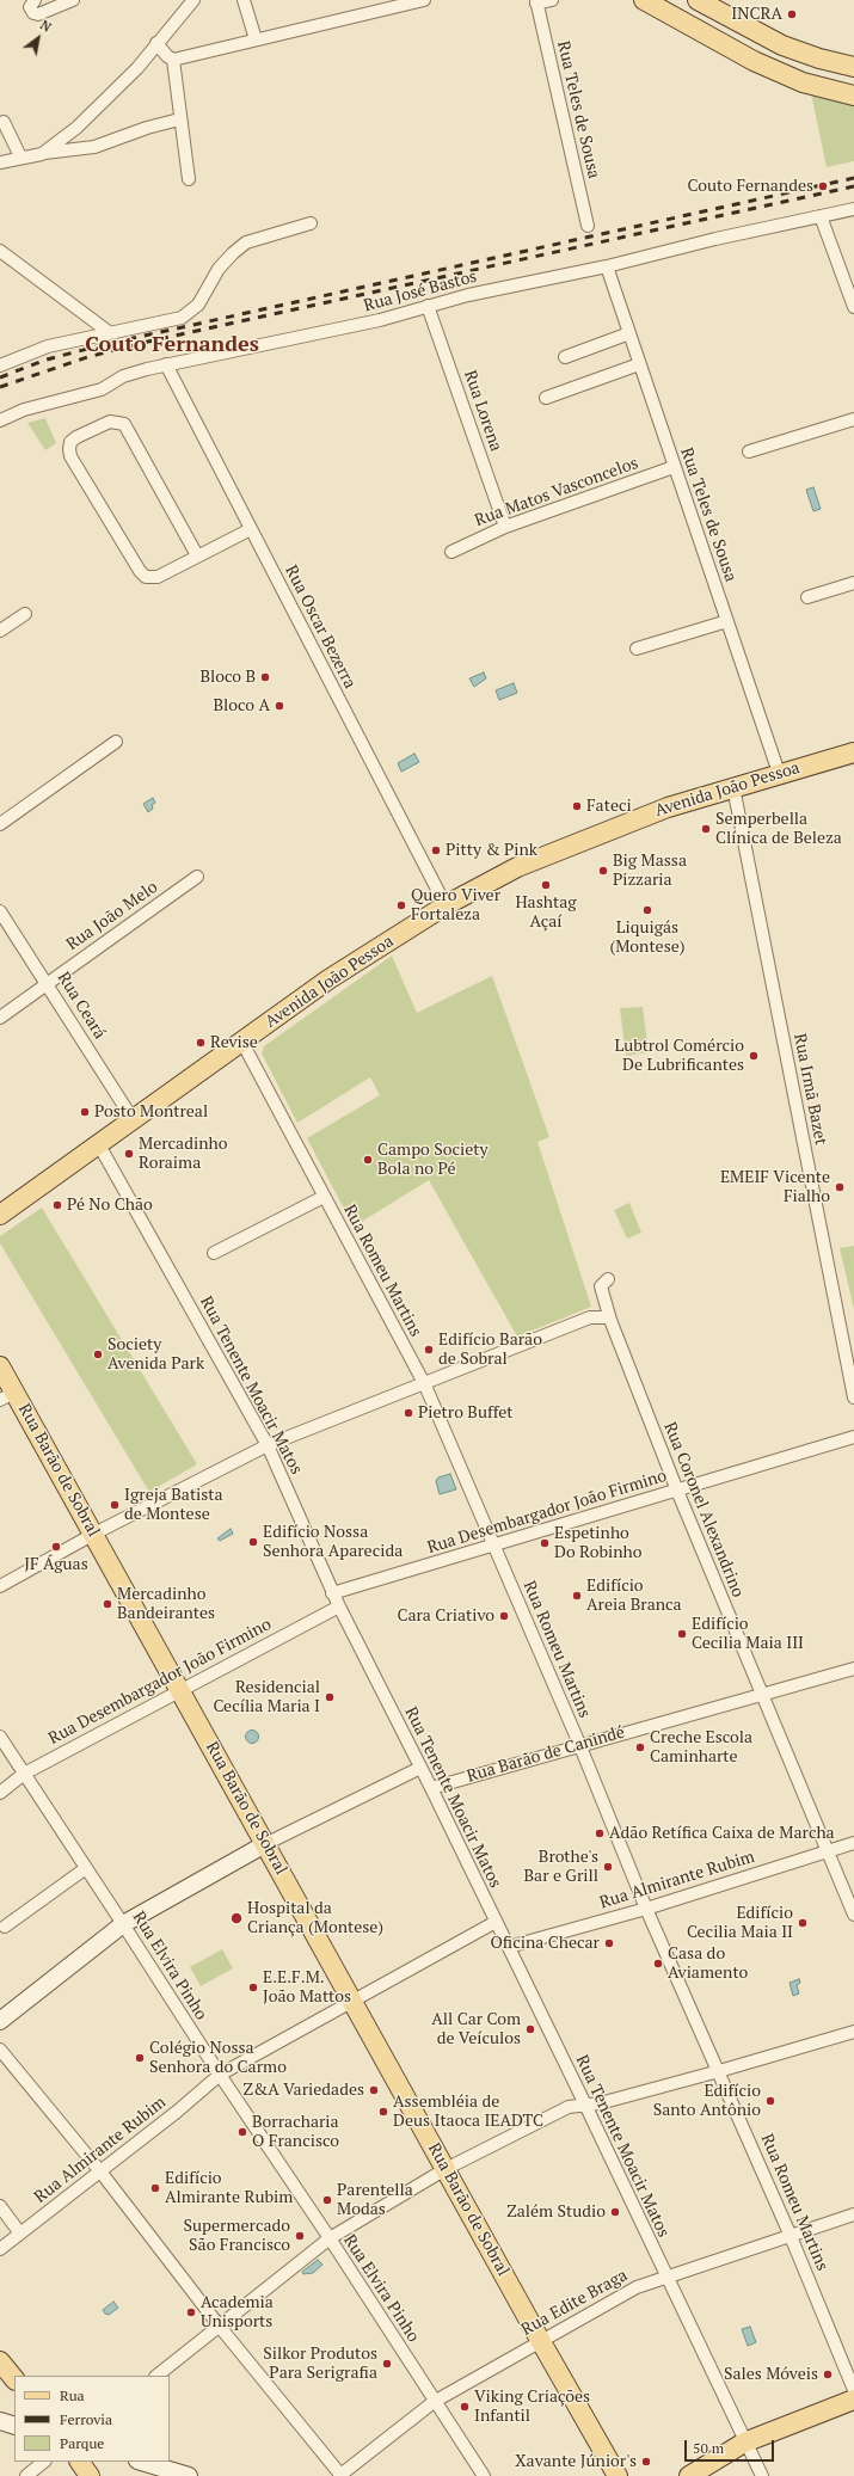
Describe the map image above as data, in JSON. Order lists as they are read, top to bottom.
{
  "streets": {
    "main road": ["Avenida João Pessoa", "Rua Barão de Sobral"],
    "street": [
      "Rua Teles de Sousa",
      "Rua José Bastos",
      "Rua Lorena",
      "Rua Matos Vasconcelos",
      "Rua Oscar Bezerra",
      "Rua João Melo",
      "Rua Ceará",
      "Rua Irmã Bazet",
      "Rua Romeu Martins",
      "Rua Tenente Moacir Matos",
      "Rua Coronel Alexandrino",
      "Rua Desembargador João Firmino",
      "Rua Barão de Canindé",
      "Rua Almirante Rubim",
      "Rua Elvira Pinho",
      "Rua Edite Braga"
    ]
  },
  "crossings": [
    ["Rua Teles de Sousa", "Rua José Bastos"],
    ["Rua Teles de Sousa", "Rua Matos Vasconcelos"],
    ["Rua Teles de Sousa", "Avenida João Pessoa"],
    ["Rua José Bastos", "Rua Lorena"],
    ["Rua José Bastos", "Rua Oscar Bezerra"],
    ["Rua Lorena", "Rua Matos Vasconcelos"],
    ["Rua Oscar Bezerra", "Avenida João Pessoa"],
    ["Avenida João Pessoa", "Rua Ceará"],
    ["Avenida João Pessoa", "Rua Irmã Bazet"],
    ["Avenida João Pessoa", "Rua Romeu Martins"],
    ["Avenida João Pessoa", "Rua Tenente Moacir Matos"],
    ["Rua João Melo", "Rua Ceará"],
    ["Rua Romeu Martins", "Rua Desembargador João Firmino"],
    ["Rua Romeu Martins", "Rua Barão de Canindé"],
    ["Rua Romeu Martins", "Rua Almirante Rubim"],
    ["Rua Romeu Martins", "Rua Edite Braga"],
    ["Rua Tenente Moacir Matos", "Rua Desembargador João Firmino"],
    ["Rua Tenente Moacir Matos", "Rua Barão de Canindé"],
    ["Rua Tenente Moacir Matos", "Rua Almirante Rubim"],
    ["Rua Tenente Moacir Matos", "Rua Edite Braga"],
    ["Rua Barão de Sobral", "Rua Desembargador João Firmino"],
    ["Rua Barão de Sobral", "Rua Almirante Rubim"],
    ["Rua Barão de Sobral", "Rua Edite Braga"],
    ["Rua Coronel Alexandrino", "Rua Desembargador João Firmino"],
    ["Rua Coronel Alexandrino", "Rua Barão de Canindé"],
    ["Rua Coronel Alexandrino", "Rua Almirante Rubim"],
    ["Rua Desembargador João Firmino", "Rua Elvira Pinho"],
    ["Rua Almirante Rubim", "Rua Elvira Pinho"],
    ["Rua Elvira Pinho", "Rua Edite Braga"]
  ],
  "districts": ["Couto Fernandes"],
  "places": [
    "INCRA",
    "Couto Fernandes",
    "Bloco B",
    "Bloco A",
    "Fateci",
    "Semperbella Clínica de Beleza",
    "Pitty & Pink",
    "Big Massa Pizzaria",
    "Hashtag Açaí",
    "Quero Viver Fortaleza",
    "Liquigás (Montese)",
    "Revise",
    "Lubtrol Comércio De Lubrificantes",
    "Posto Montreal",
    "Mercadinho Roraima",
    "Campo Society Bola no Pé",
    "EMEIF Vicente Fialho",
    "Pé No Chão",
    "Edifício Barão de Sobral",
    "Society Avenida Park",
    "Pietro Buffet",
    "Igreja Batista de Montese",
    "Edifício Nossa Senhora Aparecida",
    "Espetinho Do Robinho",
    "JF Águas",
    "Edifício Areia Branca",
    "Mercadinho Bandeirantes",
    "Cara Criativo",
    "Edifício Cecilia Maia III",
    "Residencial Cecília Maria I",
    "Creche Escola Caminharte",
    "Adão Retífica Caixa de Marcha",
    "Brothe's Bar e Grill",
    "Hospital da Criança (Montese)",
    "Edifício Cecilia Maia II",
    "Oficina Checar",
    "Casa do Aviamento",
    "E.E.F.M. João Mattos",
    "All Car Com de Veículos",
    "Colégio Nossa Senhora do Carmo",
    "Z&A Variedades",
    "Edifício Santo Antônio",
    "Assembléia de Deus Itaoca IEADTC",
    "Borracharia O Francisco",
    "Edifício Almirante Rubim",
    "Parentella Modas",
    "Zalém Studio",
    "Supermercado São Francisco",
    "Academia Unisports",
    "Silkor Produtos Para Serigrafia",
    "Sales Móveis",
    "Viking Criações Infantil",
    "Xavante Júnior's"
  ],
  "legend": ["Rua", "Ferrovia", "Parque"],
  "scale_bar": "50 m",
  "north": "top right"
}
